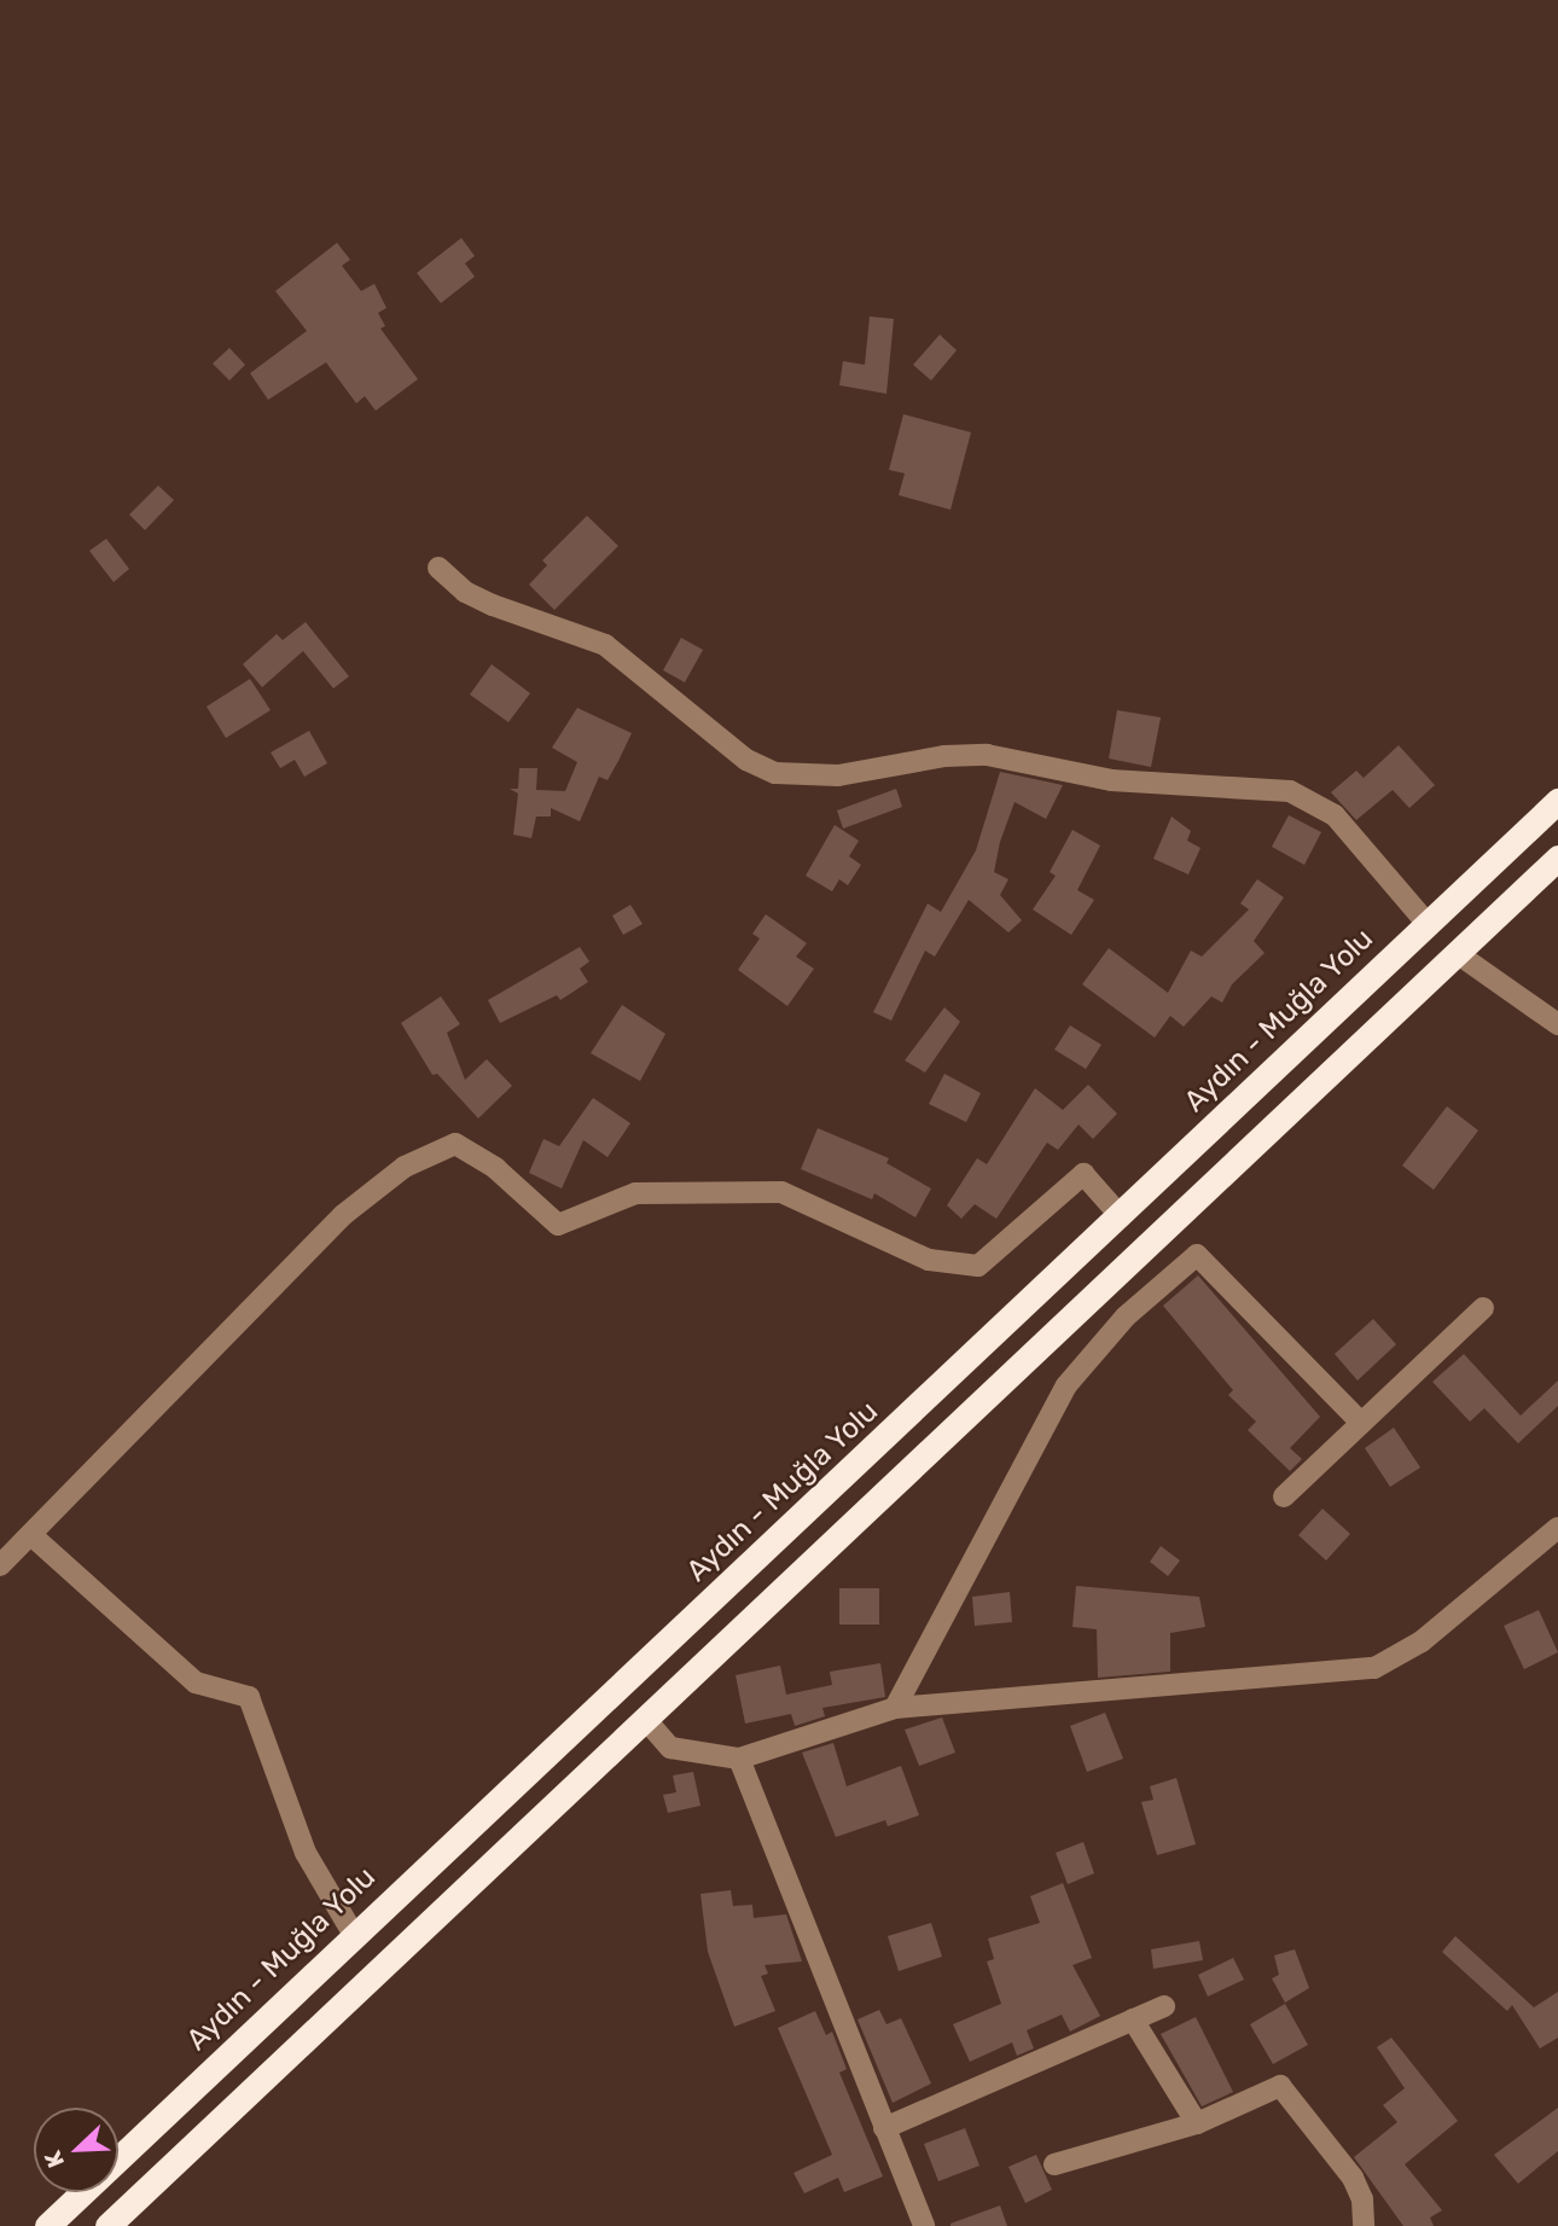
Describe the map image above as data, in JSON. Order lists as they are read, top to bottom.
{
  "streets": {
    "highway": ["Aydın - Muğla Yolu"]
  },
  "north": "bottom left"
}
